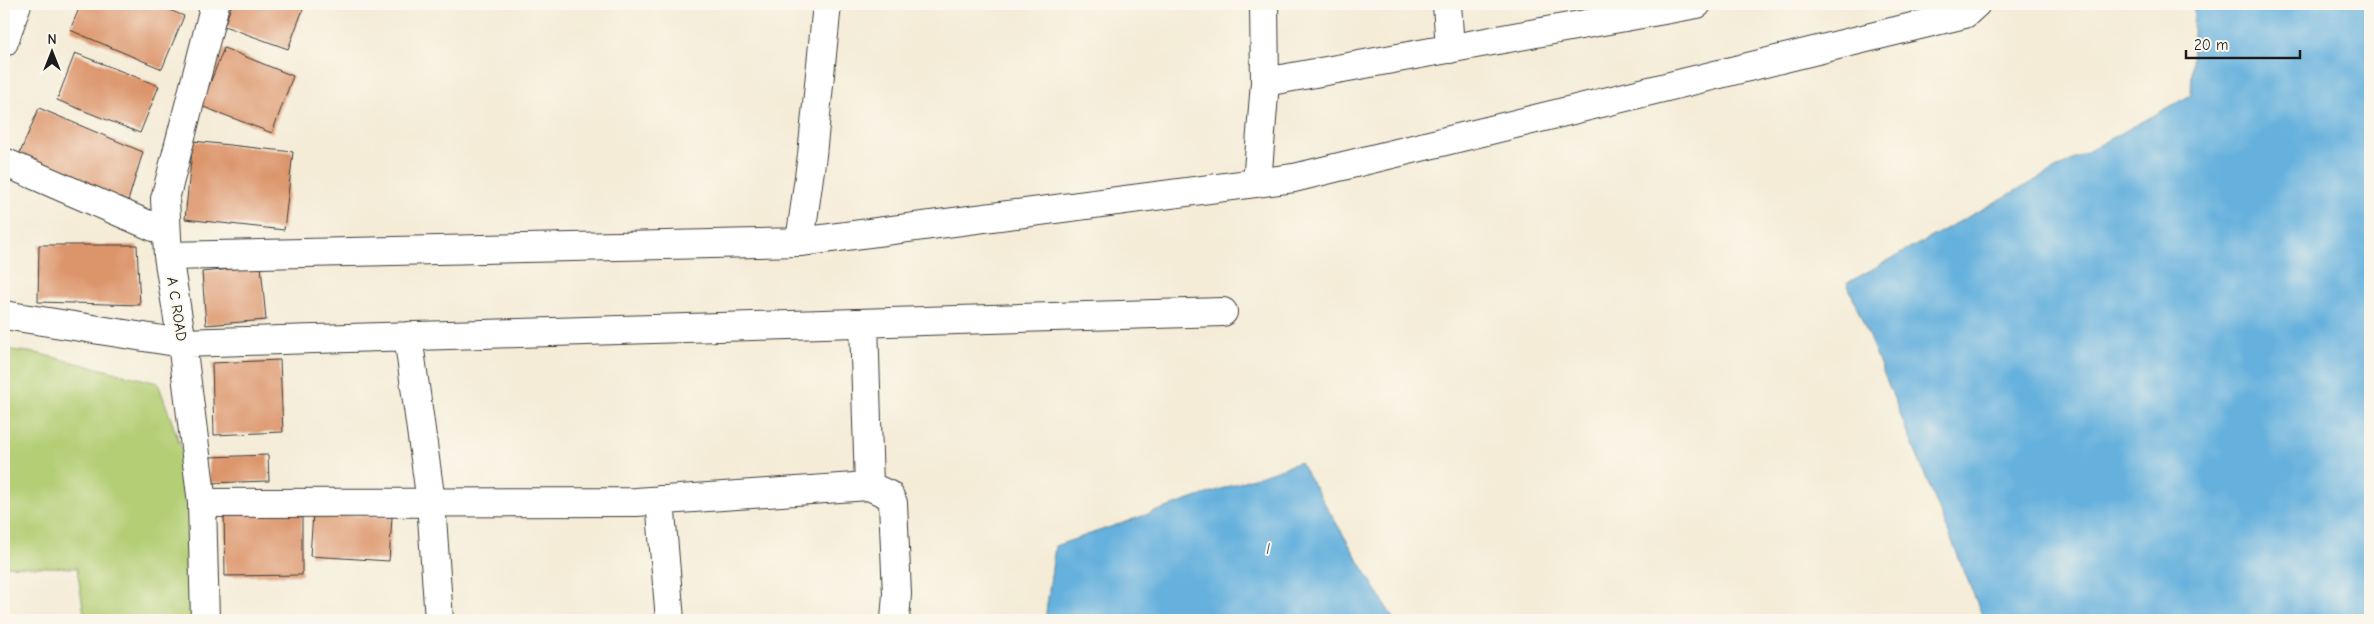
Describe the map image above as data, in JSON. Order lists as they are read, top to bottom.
{
  "streets": {
    "street": ["A C ROAD"]
  },
  "water": ["l"],
  "scale_bar": "20 m",
  "north": "top"
}
